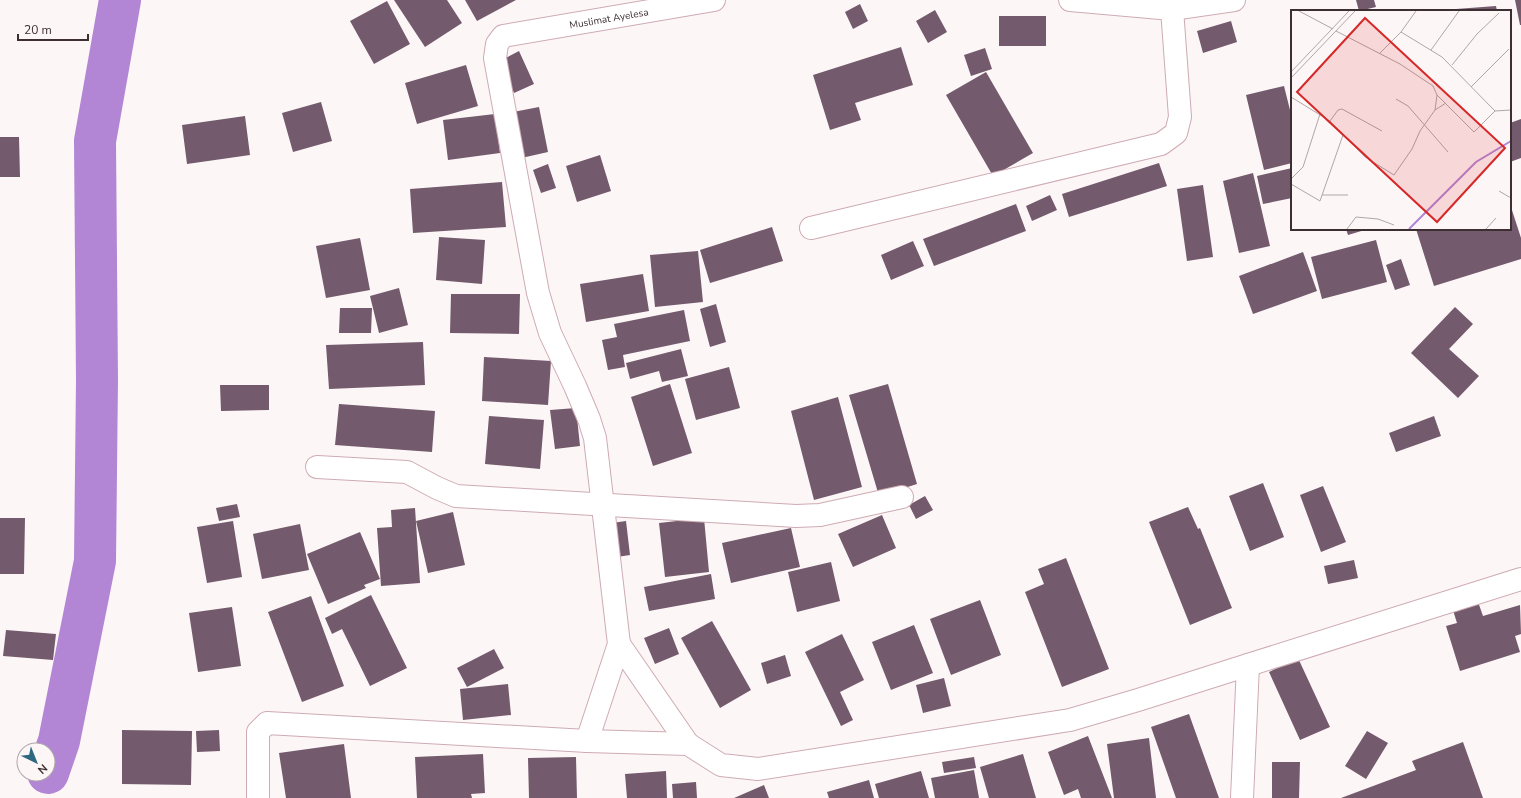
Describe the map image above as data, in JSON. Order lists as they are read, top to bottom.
{
  "streets": {
    "street": ["Muslimat Ayelesa"]
  },
  "scale_bar": "20 m",
  "north": "bottom right"
}
